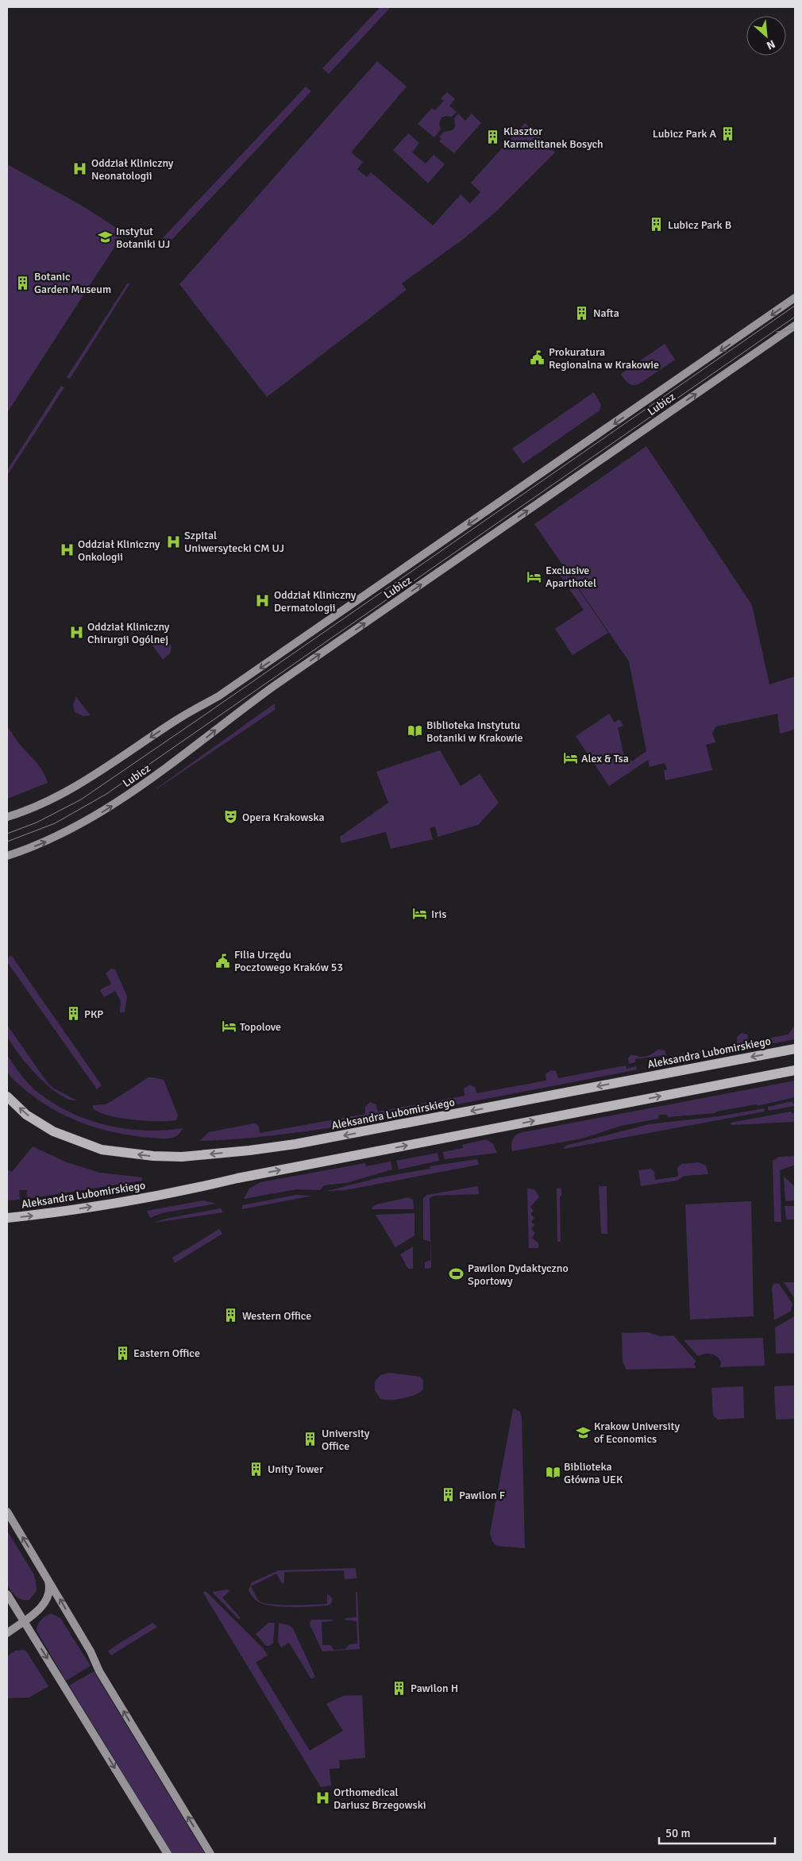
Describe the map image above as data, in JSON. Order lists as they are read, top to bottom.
{
  "streets": {
    "main road": ["Aleksandra Lubomirskiego"],
    "street": ["Lubicz"]
  },
  "places": {
    "building": [
      "Lubicz Park A",
      "Klasztor Karmelitanek Bosych",
      "Lubicz Park B",
      "Botanic Garden Museum",
      "Nafta",
      "PKP",
      "Western Office",
      "Eastern Office",
      "University Office",
      "Unity Tower",
      "Pawilon F",
      "Pawilon H"
    ],
    "hospital": [
      "Oddział Kliniczny Neonatologii",
      "Szpital Uniwersytecki CM UJ",
      "Oddział Kliniczny Onkologii",
      "Oddział Kliniczny Dermatologii",
      "Oddział Kliniczny Chirurgii Ogólnej",
      "Orthomedical Dariusz Brzegowski"
    ],
    "school or university": ["Instytut Botaniki UJ", "Krakow University of Economics"],
    "public building": ["Prokuratura Regionalna w Krakowie", "Filia Urzędu Pocztowego Kraków 53"],
    "hotel": [
      "Exclusive Aparthotel",
      "Alex & Tsa",
      "Iris",
      "Topolove"
    ],
    "library": ["Biblioteka Instytutu Botaniki w Krakowie", "Biblioteka Główna UEK"],
    "theatre": ["Opera Krakowska"],
    "sports": ["Pawilon Dydaktyczno Sportowy"]
  },
  "scale_bar": "50 m",
  "north": "bottom right"
}
